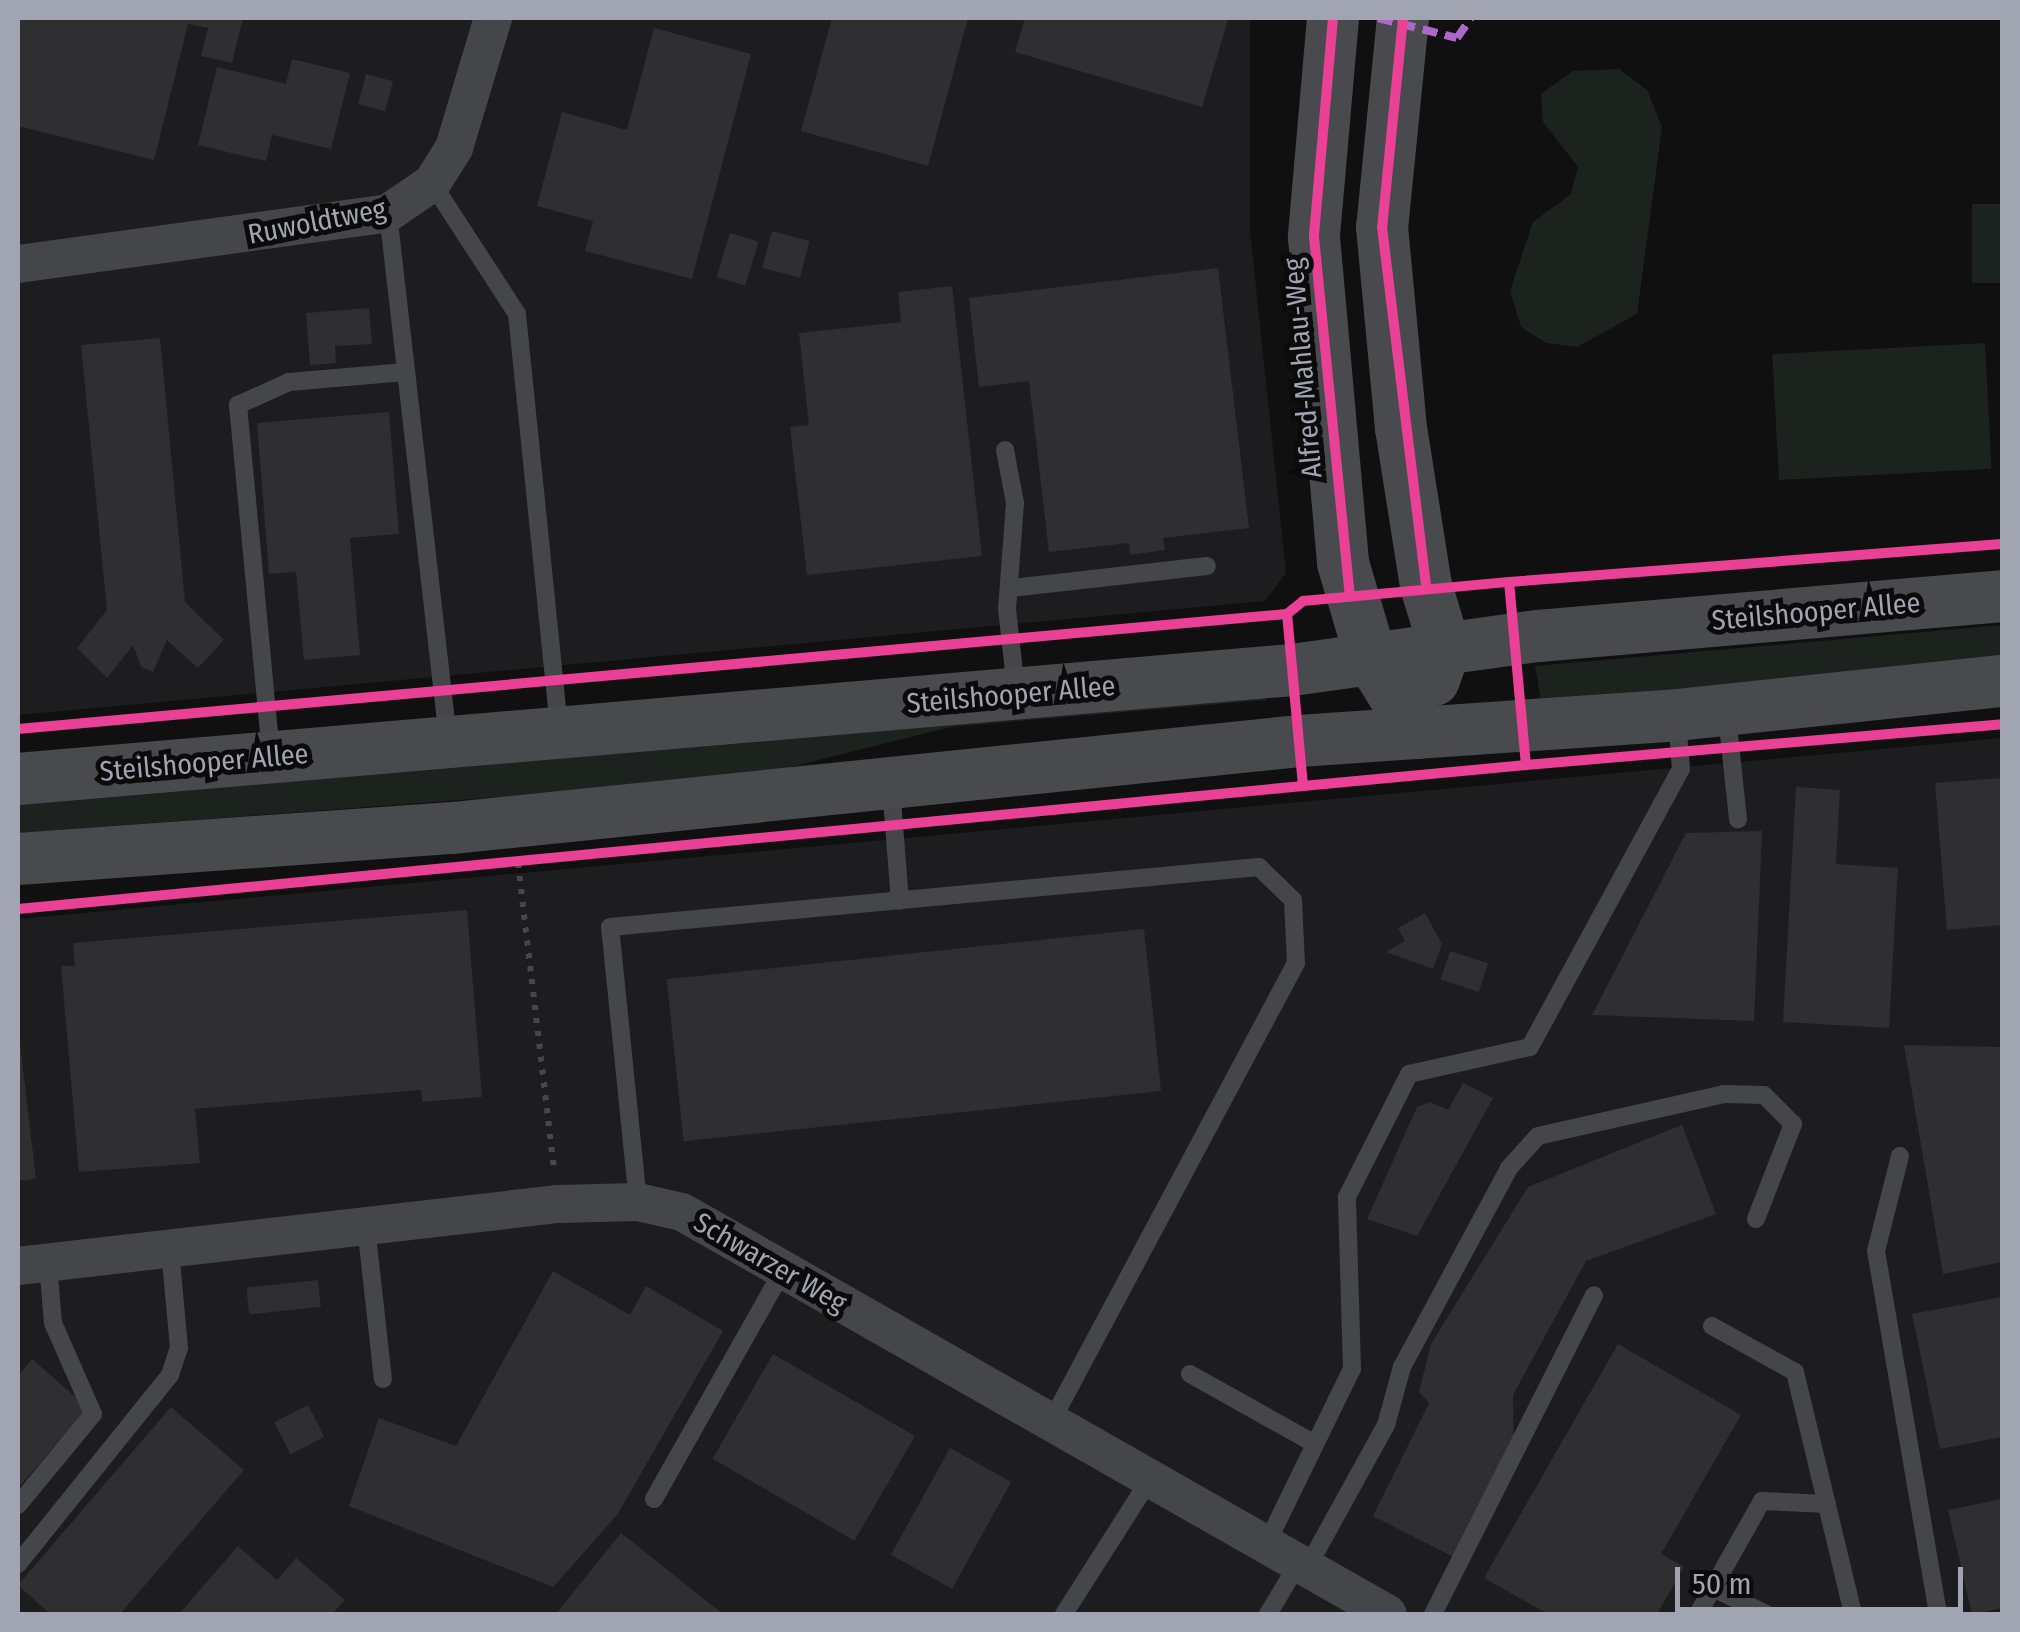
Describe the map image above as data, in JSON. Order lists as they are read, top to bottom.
{
  "streets": {
    "main road": ["Alfred-Mahlau-Weg", "Steilshooper Allee"],
    "street": ["Ruwoldtweg", "Schwarzer Weg"]
  },
  "crossings": [
    ["Alfred-Mahlau-Weg", "Steilshooper Allee"]
  ],
  "scale_bar": "50 m"
}
